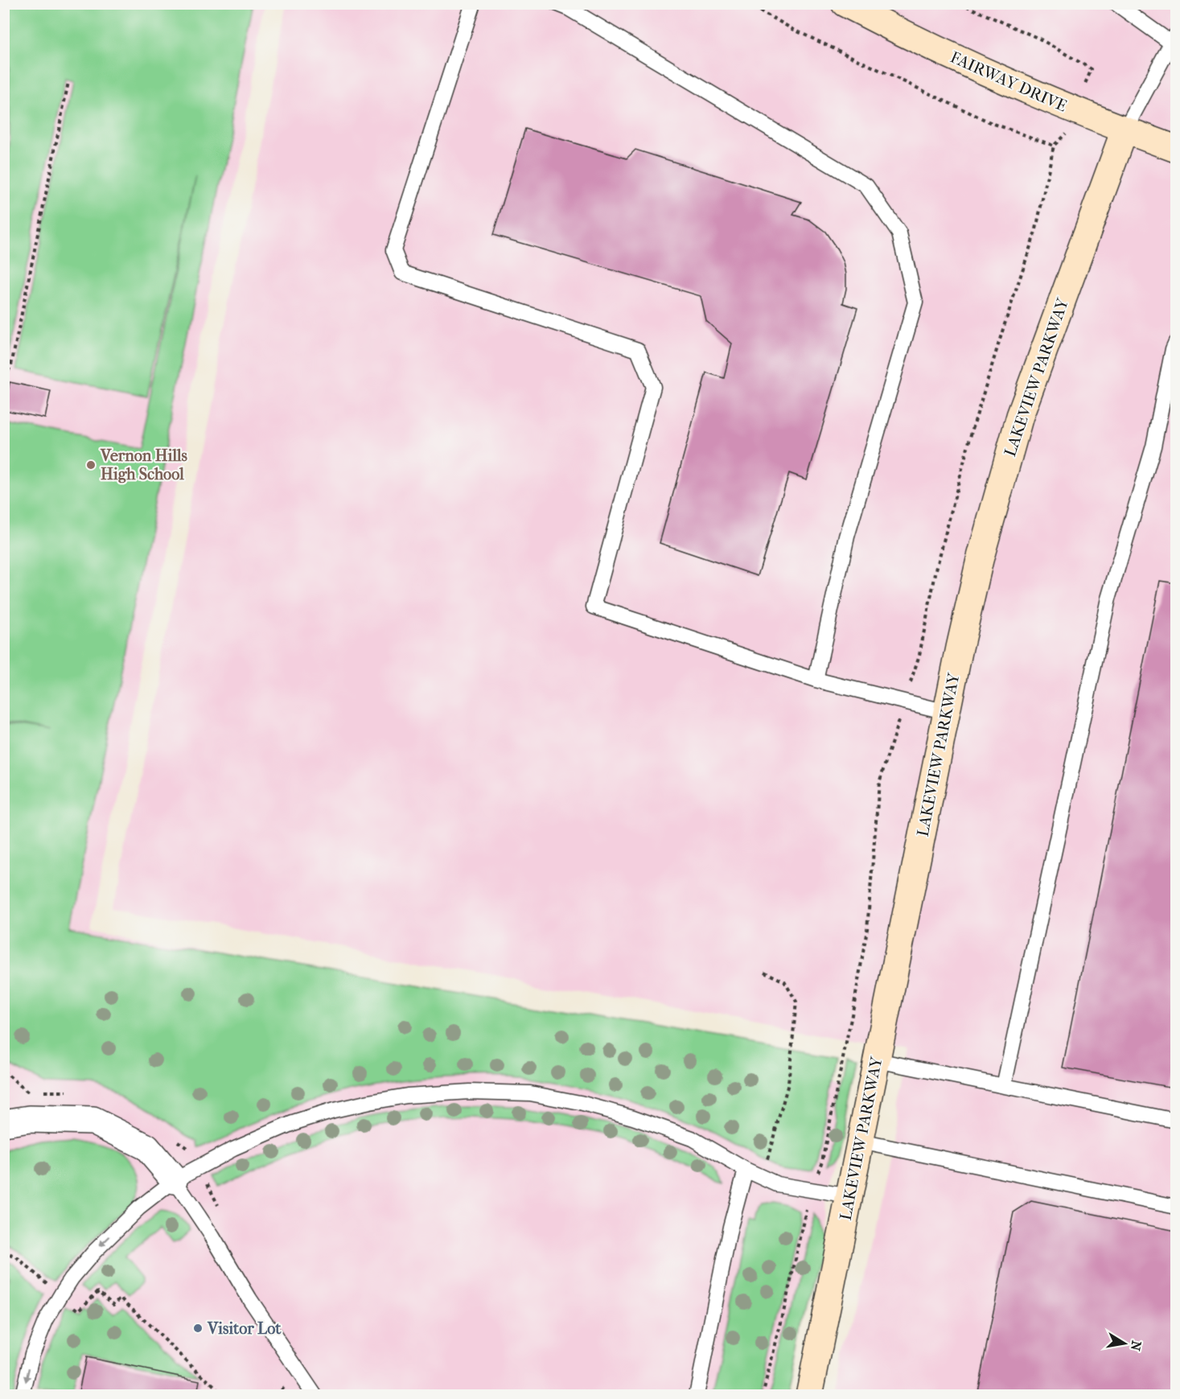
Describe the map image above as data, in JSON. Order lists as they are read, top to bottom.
{
  "streets": {
    "street": ["FAIRWAY DRIVE", "LAKEVIEW PARKWAY"]
  },
  "crossings": [
    ["FAIRWAY DRIVE", "LAKEVIEW PARKWAY"]
  ],
  "places": ["Vernon Hills High School", "Visitor Lot"],
  "north": "right"
}
